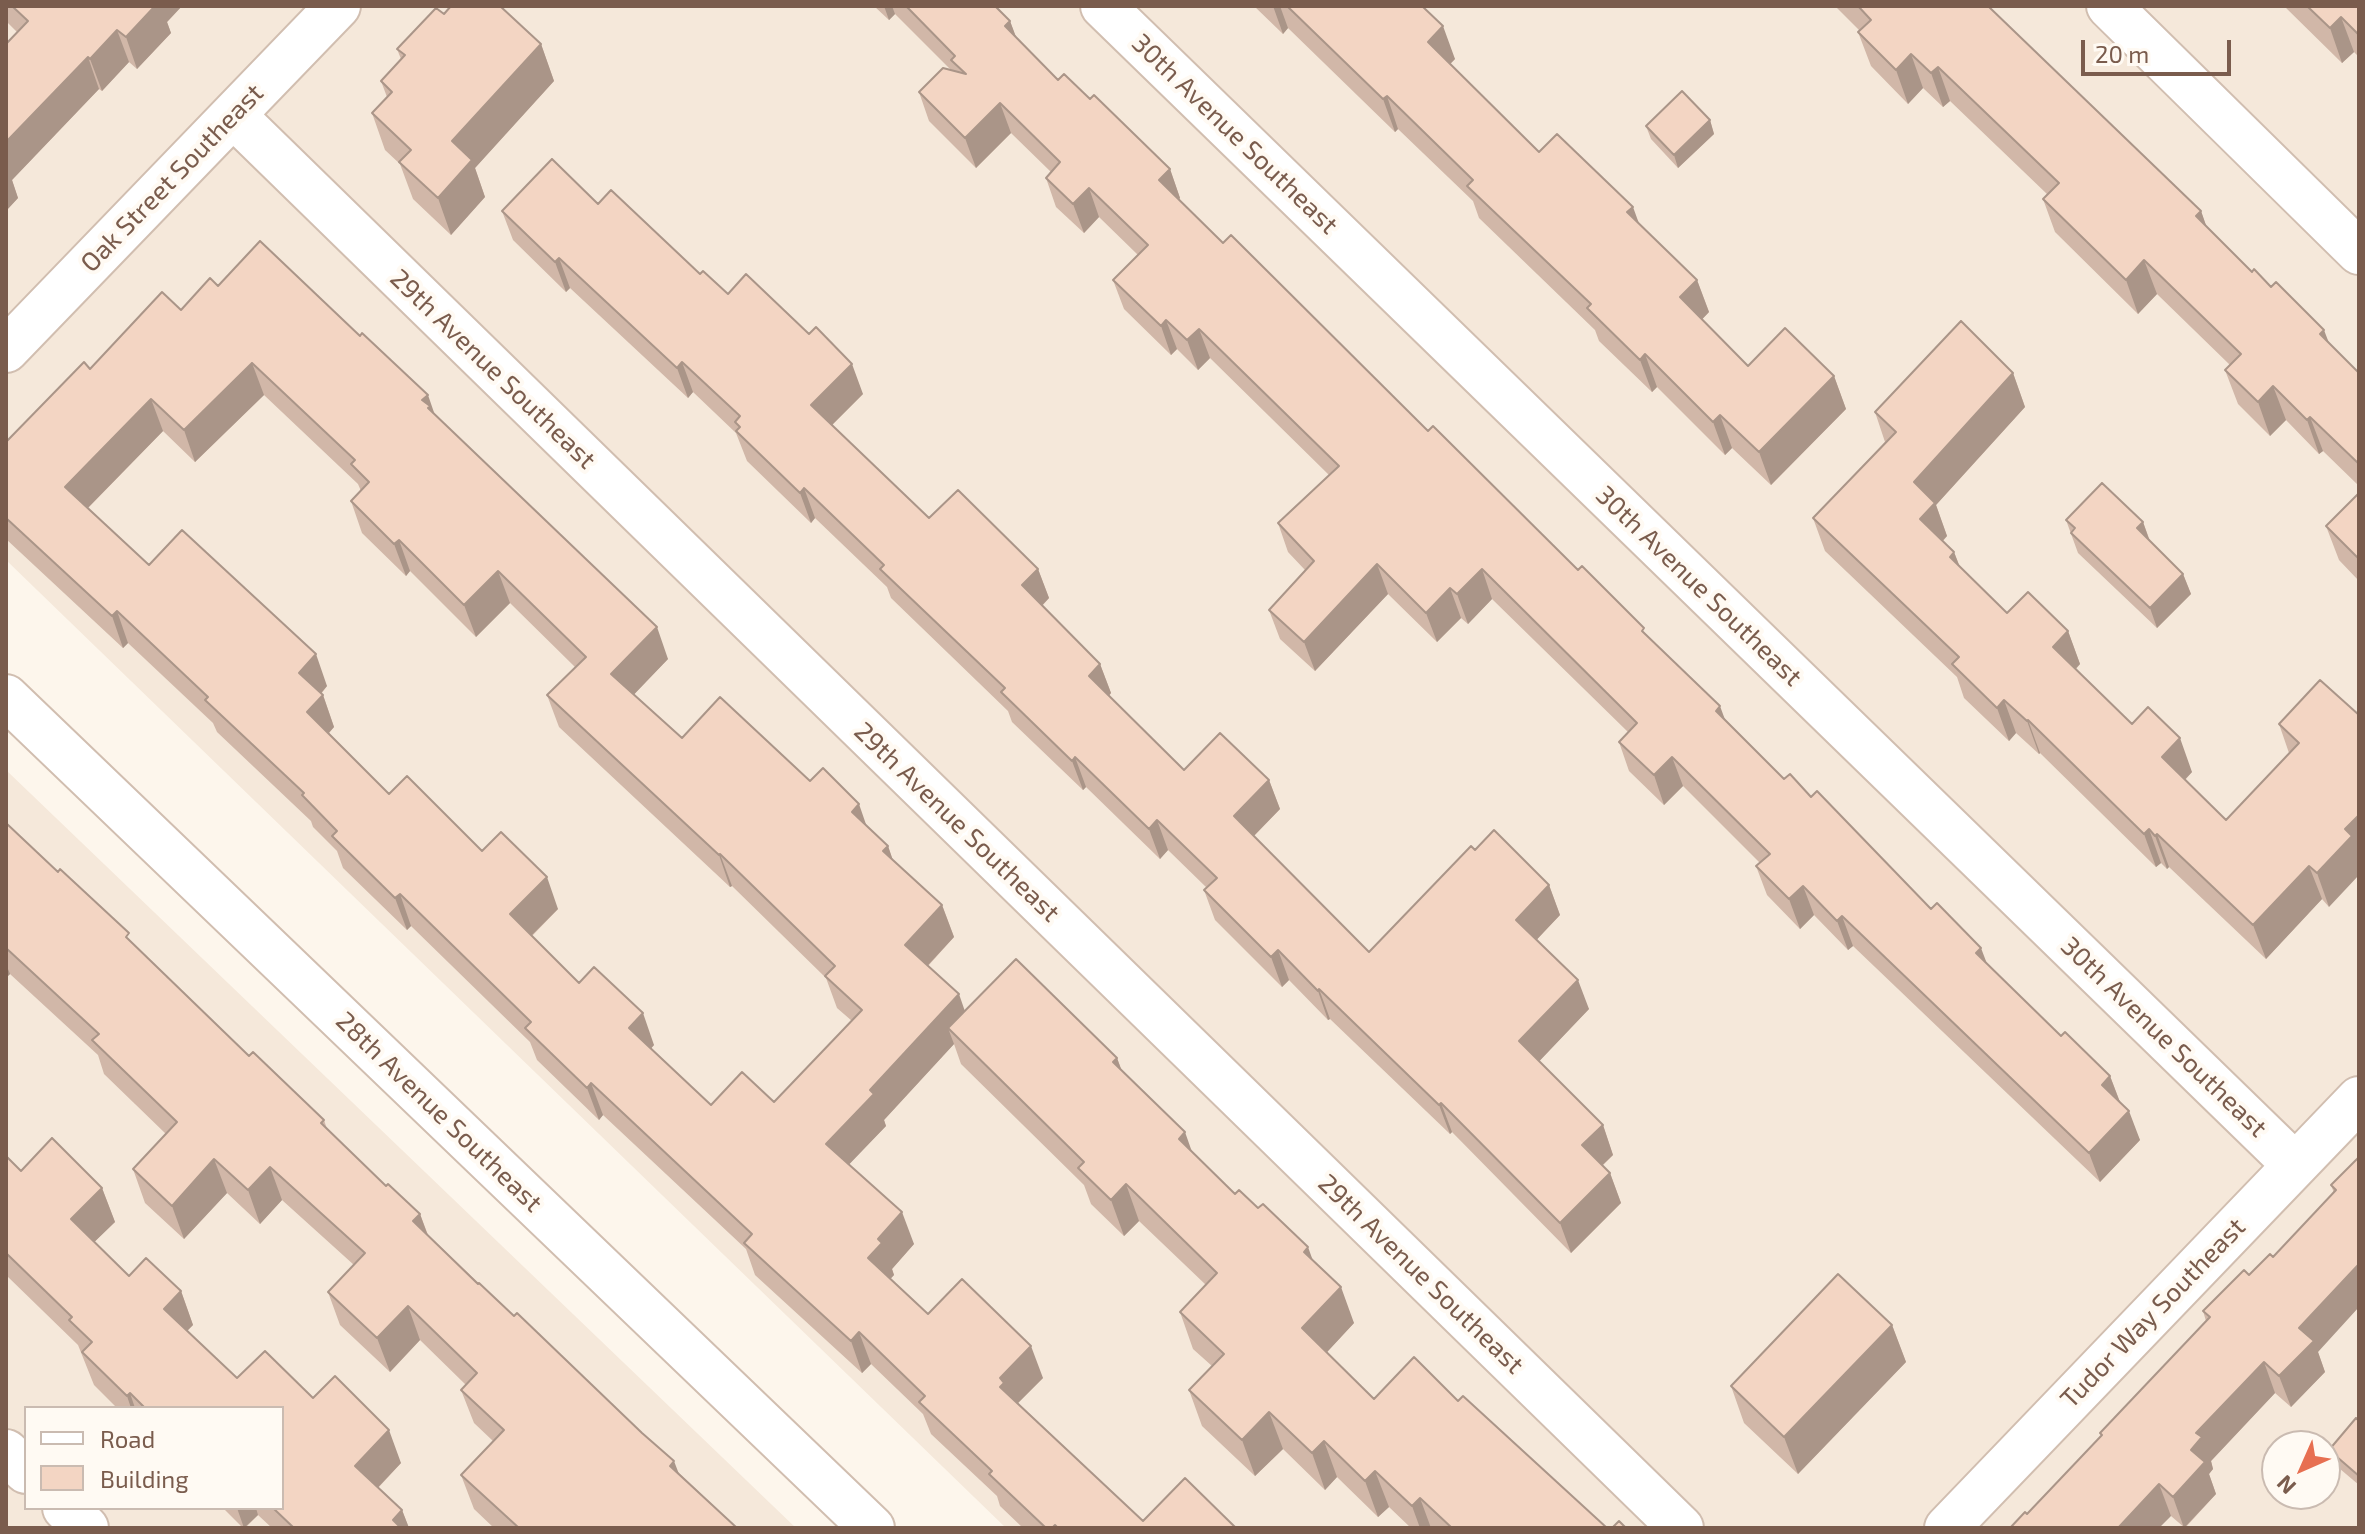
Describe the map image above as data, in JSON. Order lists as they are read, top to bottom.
{
  "streets": {
    "street": [
      "30th Avenue Southeast",
      "Oak Street Southeast",
      "29th Avenue Southeast",
      "28th Avenue Southeast",
      "Tudor Way Southeast"
    ]
  },
  "crossings": [
    ["30th Avenue Southeast", "Tudor Way Southeast"],
    ["Oak Street Southeast", "29th Avenue Southeast"]
  ],
  "legend": ["Road", "Building"],
  "scale_bar": "20 m",
  "north": "bottom left"
}
